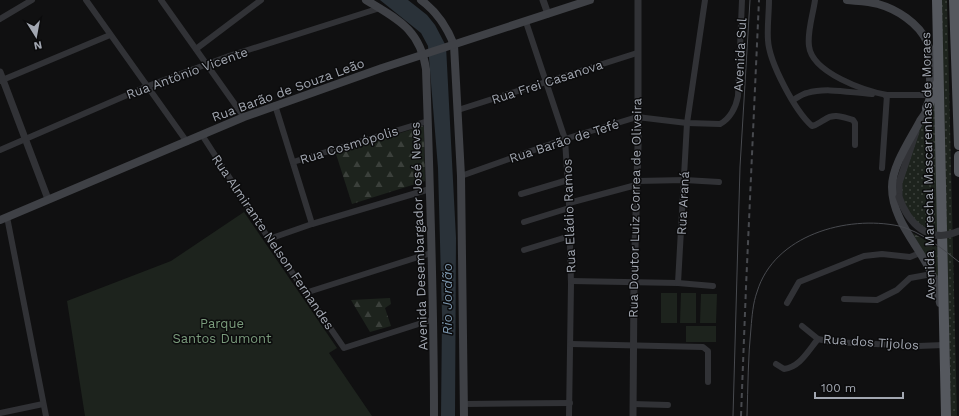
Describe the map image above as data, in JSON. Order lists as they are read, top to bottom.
{
  "streets": {
    "highway": ["Avenida Marechal Mascarenhas de Moraes"],
    "main road": ["Rua Barão de Souza Leão", "Avenida Desembargador José Neves"],
    "street": [
      "Avenida Sul",
      "Rua Antônio Vicente",
      "Rua Frei Casanova",
      "Rua Barão de Tefé",
      "Rua Cosmópolis",
      "Rua Araná",
      "Rua Doutor Luiz Correa de Oliveira",
      "Rua Eládio Ramos",
      "Rua Almirante Nelson Fernandes",
      "Rua dos Tijolos"
    ]
  },
  "crossings": [
    ["Avenida Sul", "Rua Barão de Tefé"],
    ["Rua Frei Casanova", "Rua Doutor Luiz Correa de Oliveira"],
    ["Rua Frei Casanova", "Rua Eládio Ramos"],
    ["Rua Barão de Souza Leão", "Rua Eládio Ramos"],
    ["Rua Barão de Souza Leão", "Avenida Desembargador José Neves"],
    ["Rua Barão de Souza Leão", "Rua Almirante Nelson Fernandes"],
    ["Rua Barão de Tefé", "Rua Araná"],
    ["Rua Barão de Tefé", "Rua Doutor Luiz Correa de Oliveira"],
    ["Rua Barão de Tefé", "Rua Eládio Ramos"],
    ["Rua Cosmópolis", "Avenida Desembargador José Neves"],
    ["Avenida Marechal Mascarenhas de Moraes", "Rua dos Tijolos"],
    ["Avenida Desembargador José Neves", "Rua Almirante Nelson Fernandes"]
  ],
  "water": ["Rio Jordão"],
  "parks": ["Parque Santos Dumont"],
  "scale_bar": "100 m",
  "north": "bottom"
}
